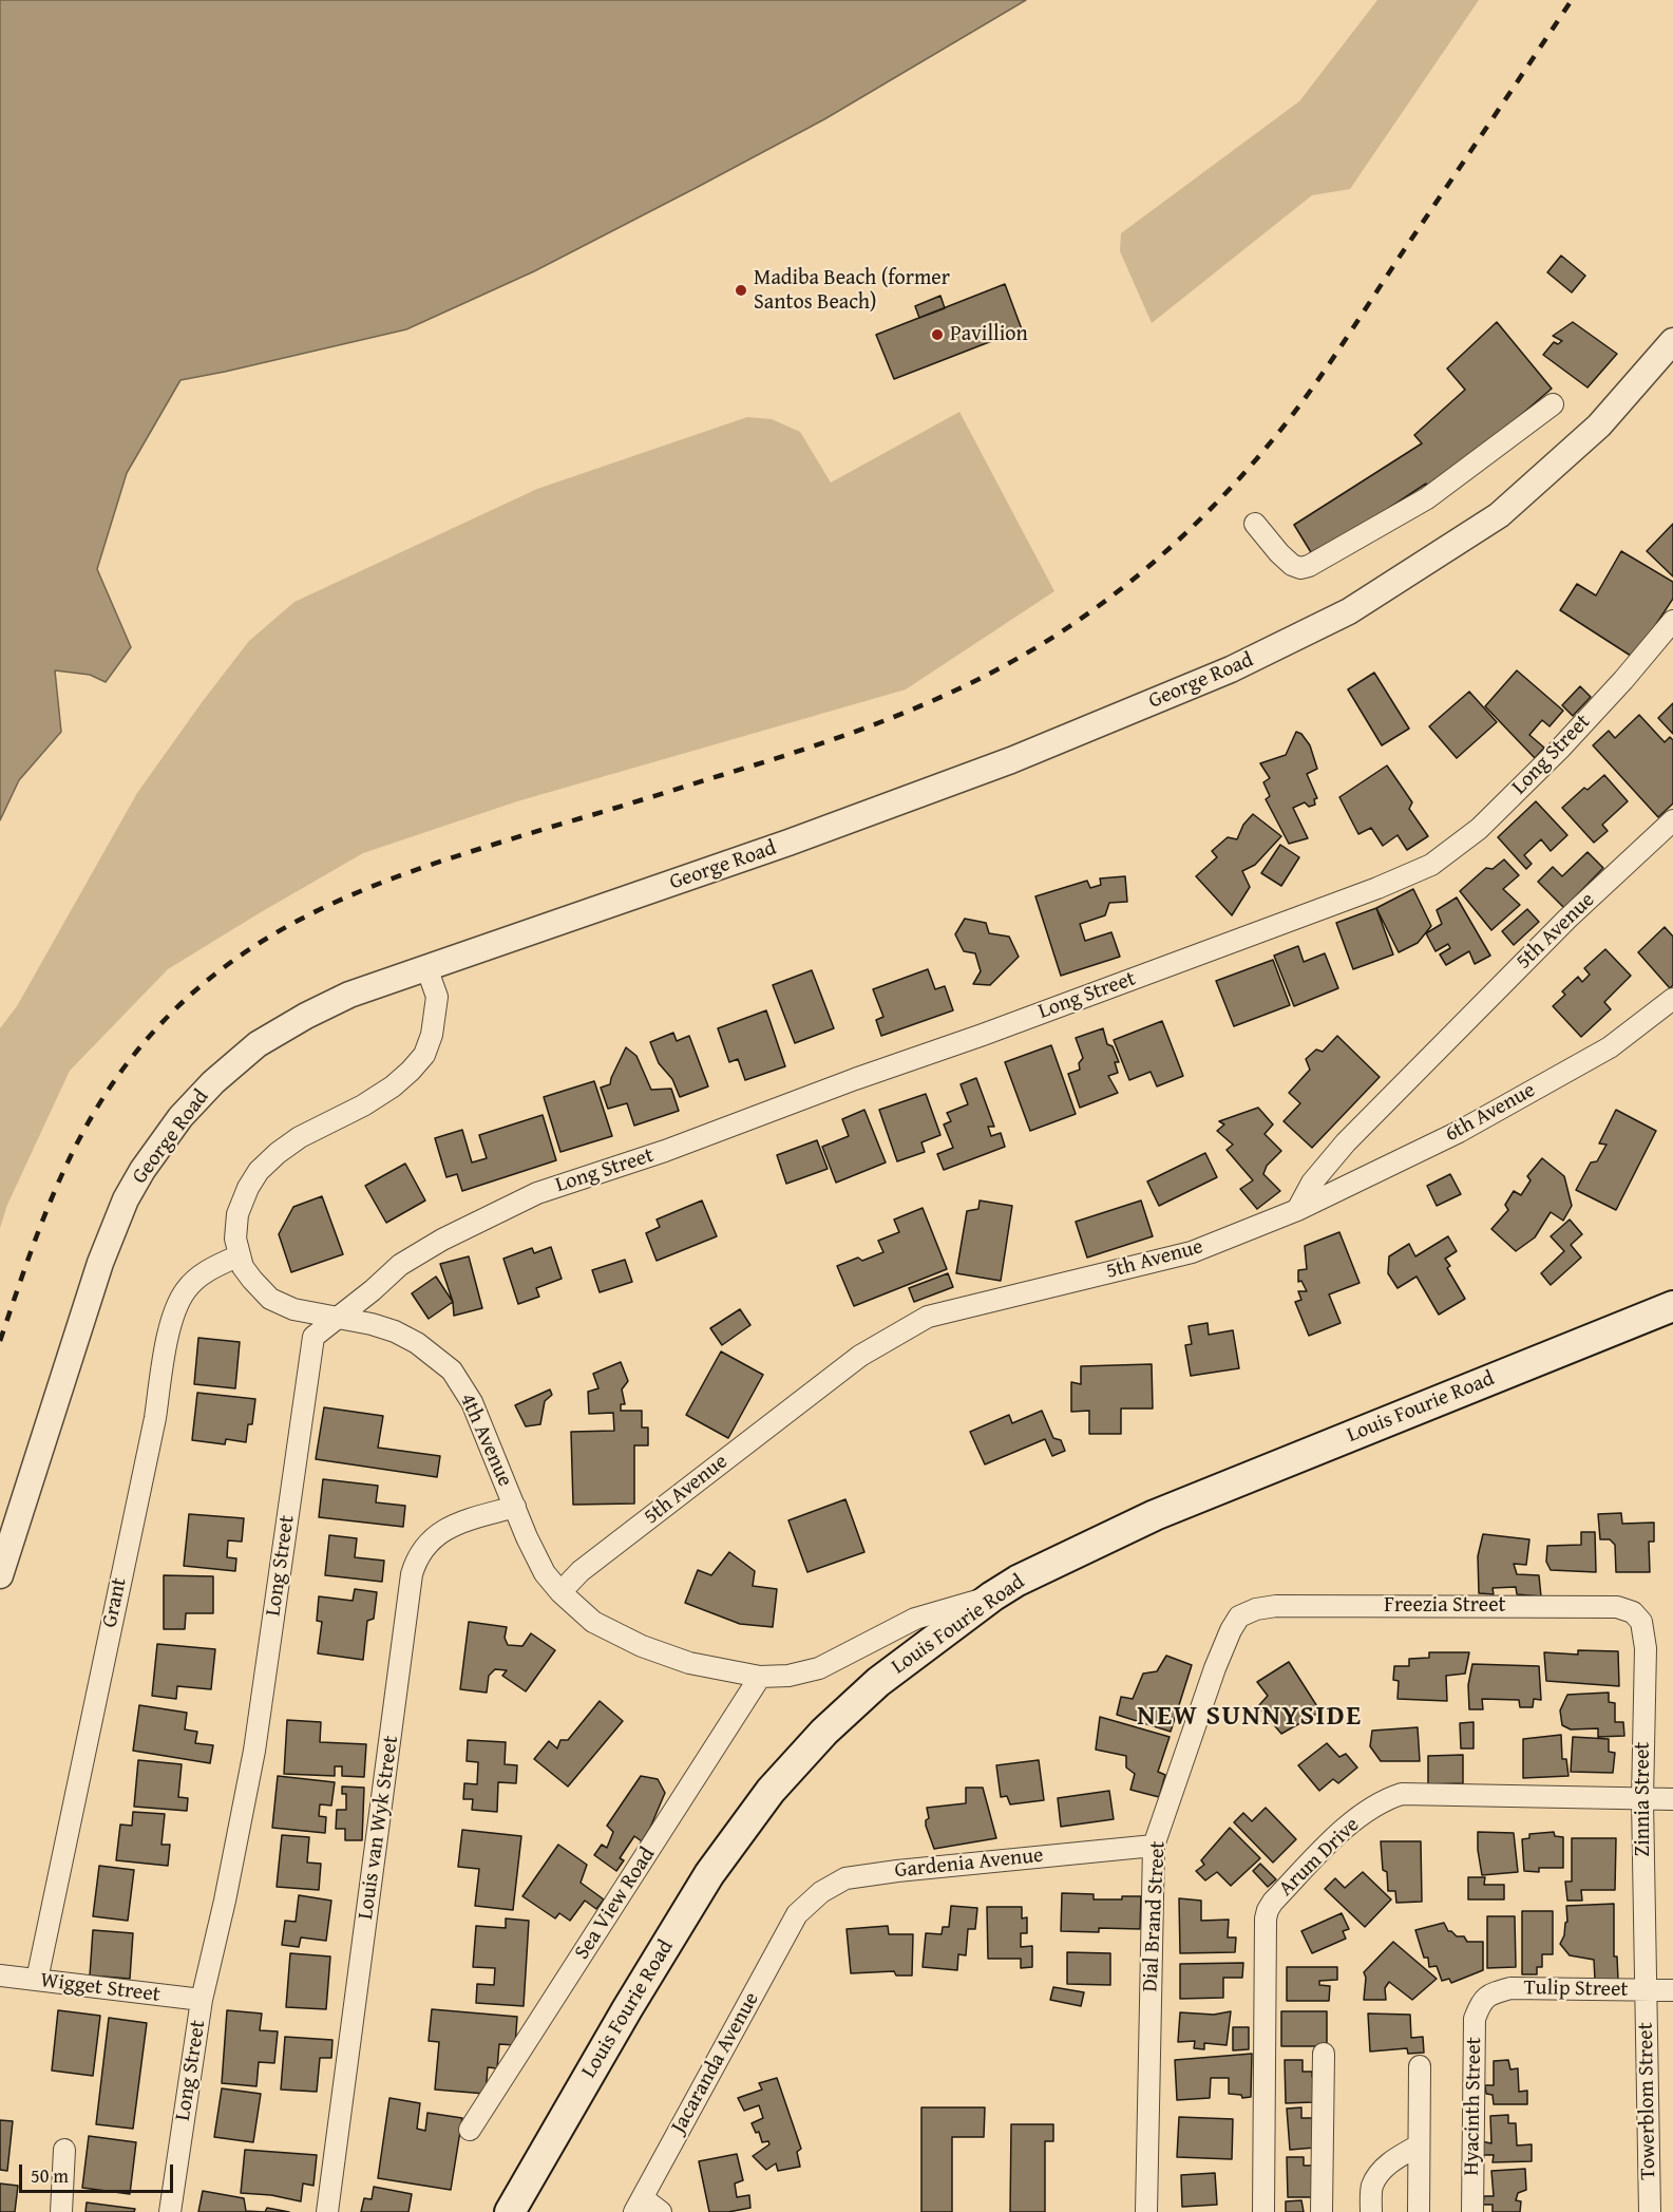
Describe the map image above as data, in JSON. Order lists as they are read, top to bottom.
{
  "streets": {
    "main road": ["Louis Fourie Road"],
    "street": [
      "George Road",
      "Long Street",
      "5th Avenue",
      "6th Avenue",
      "4th Avenue",
      "Grant",
      "Freezia Street",
      "Zinnia Street",
      "Louis van Wyk Street",
      "Arum Drive",
      "Gardenia Avenue",
      "Sea View Road",
      "Dial Brand Street",
      "Wigget Street",
      "Tulip Street",
      "Jacaranda Avenue",
      "Towerblom Street",
      "Hyacinth Street"
    ]
  },
  "crossings": [
    ["George Road", "4th Avenue"],
    ["Long Street", "4th Avenue"],
    ["Long Street", "Wigget Street"],
    ["5th Avenue", "6th Avenue"],
    ["5th Avenue", "4th Avenue"],
    ["Louis Fourie Road", "4th Avenue"],
    ["4th Avenue", "Grant"],
    ["4th Avenue", "Louis van Wyk Street"],
    ["4th Avenue", "Sea View Road"],
    ["Grant", "Wigget Street"],
    ["Freezia Street", "Zinnia Street"],
    ["Freezia Street", "Dial Brand Street"],
    ["Zinnia Street", "Arum Drive"],
    ["Zinnia Street", "Tulip Street"],
    ["Zinnia Street", "Towerblom Street"],
    ["Gardenia Avenue", "Dial Brand Street"],
    ["Gardenia Avenue", "Jacaranda Avenue"],
    ["Tulip Street", "Towerblom Street"],
    ["Tulip Street", "Hyacinth Street"]
  ],
  "districts": ["NEW SUNNYSIDE"],
  "places": ["Madiba Beach (former Santos Beach)", "Pavillion"],
  "scale_bar": "50 m"
}
